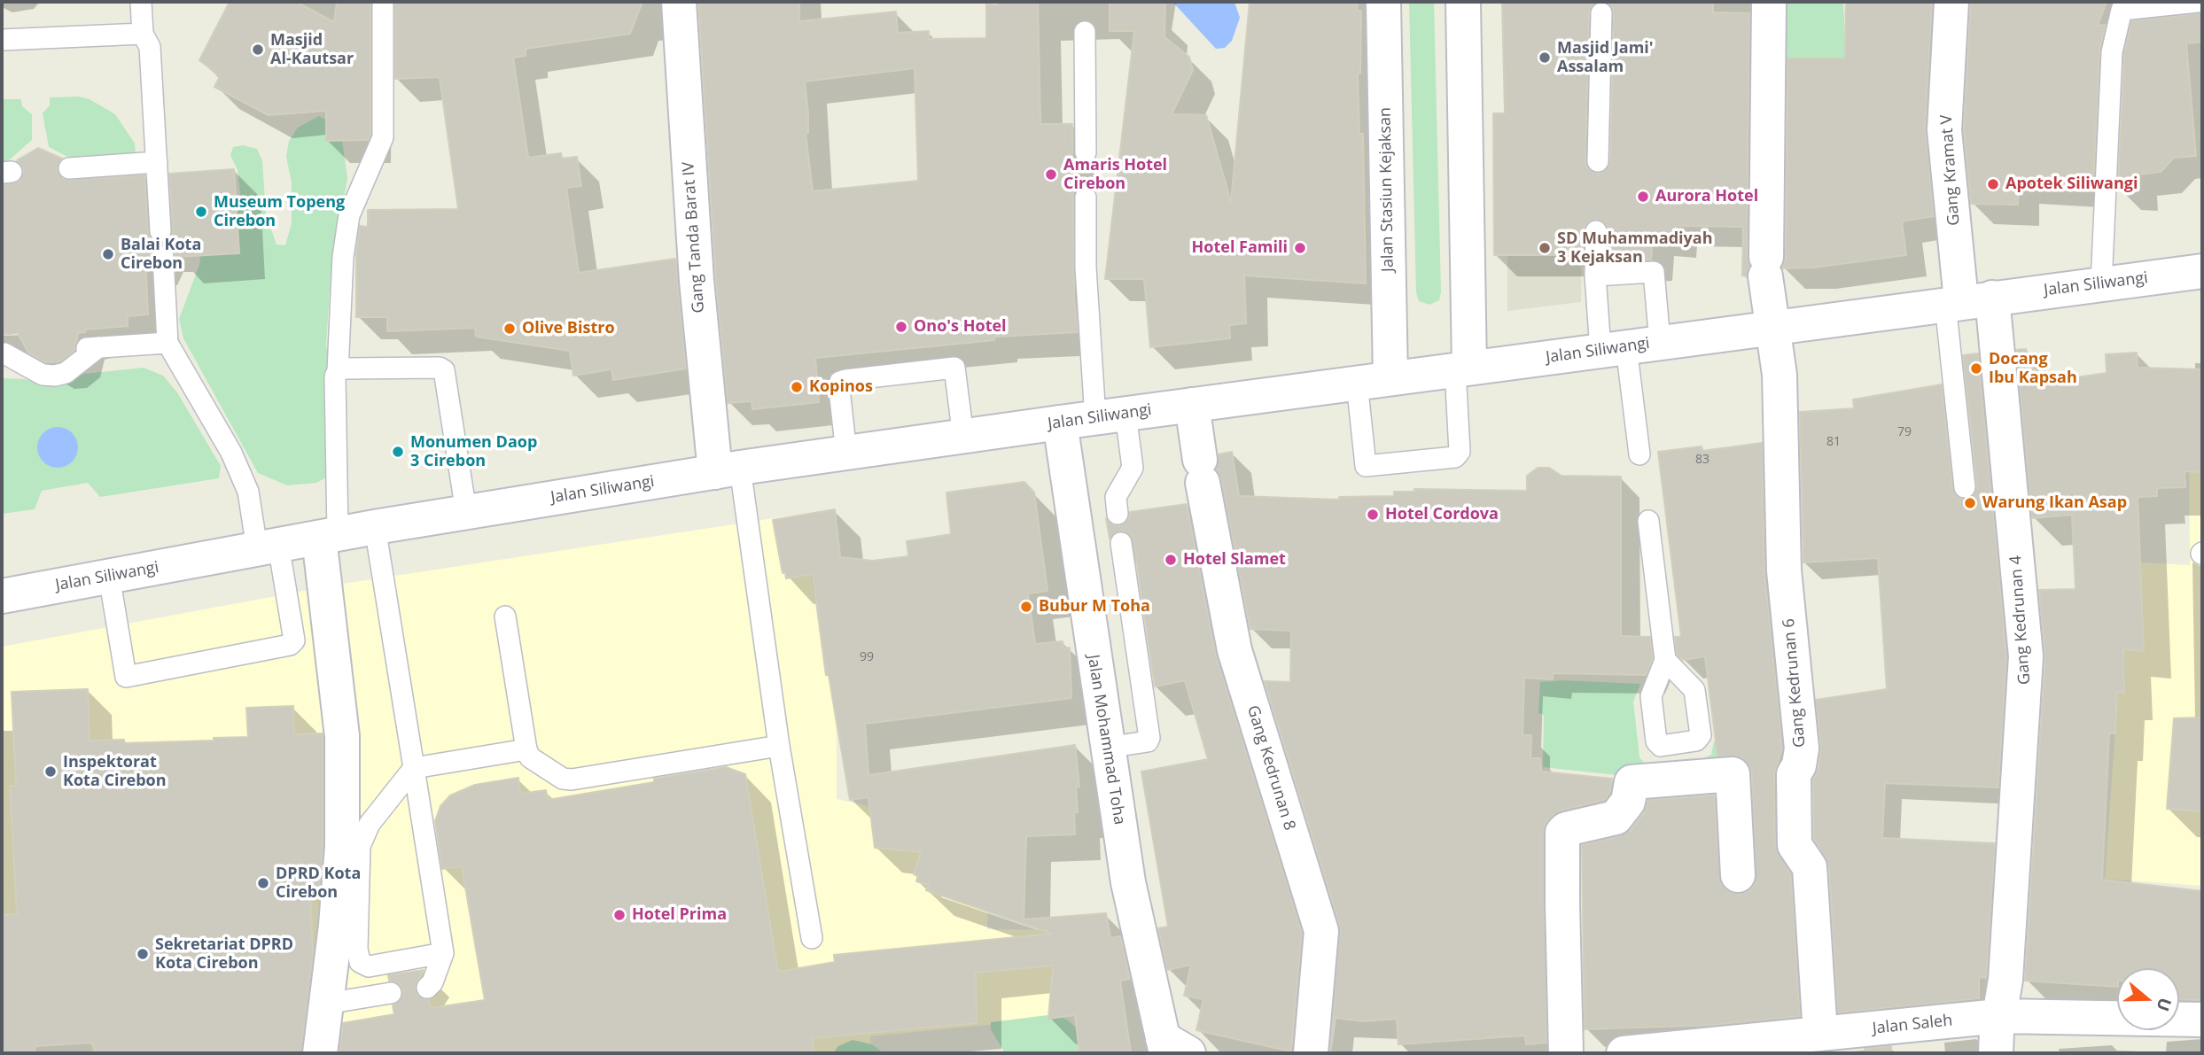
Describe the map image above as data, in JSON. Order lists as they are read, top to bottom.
{
  "streets": {
    "street": [
      "Gang Kramat V",
      "Jalan Stasiun Kejaksan",
      "Gang Tanda Barat IV",
      "Jalan Siliwangi",
      "Gang Kedrunan 4",
      "Gang Kedrunan 6",
      "Jalan Mohammad Toha",
      "Gang Kedrunan 8",
      "Jalan Saleh"
    ]
  },
  "crossings": [
    ["Gang Kramat V", "Jalan Siliwangi"],
    ["Gang Kramat V", "Gang Kedrunan 4"],
    ["Jalan Stasiun Kejaksan", "Jalan Siliwangi"],
    ["Gang Tanda Barat IV", "Jalan Siliwangi"],
    ["Jalan Siliwangi", "Gang Kedrunan 4"],
    ["Jalan Siliwangi", "Gang Kedrunan 6"],
    ["Jalan Siliwangi", "Jalan Mohammad Toha"],
    ["Jalan Siliwangi", "Gang Kedrunan 8"],
    ["Gang Kedrunan 4", "Jalan Saleh"],
    ["Gang Kedrunan 6", "Jalan Saleh"]
  ],
  "places": [
    "Masjid Al-Kautsar",
    "Masjid Jami' Assalam",
    "Amaris Hotel Cirebon",
    "Apotek Siliwangi",
    "Aurora Hotel",
    "Museum Topeng Cirebon",
    "Hotel Famili",
    "SD Muhammadiyah 3 Kejaksan",
    "Balai Kota Cirebon",
    "Ono's Hotel",
    "Olive Bistro",
    "Docang Ibu Kapsah",
    "Kopinos",
    "Monumen Daop 3 Cirebon",
    "Warung Ikan Asap",
    "Hotel Cordova",
    "Hotel Slamet",
    "Bubur M Toha",
    "Inspektorat Kota Cirebon",
    "DPRD Kota Cirebon",
    "Hotel Prima",
    "Sekretariat DPRD Kota Cirebon"
  ],
  "house_numbers": [
    "79",
    "81",
    "83",
    "99"
  ],
  "north": "right"
}
